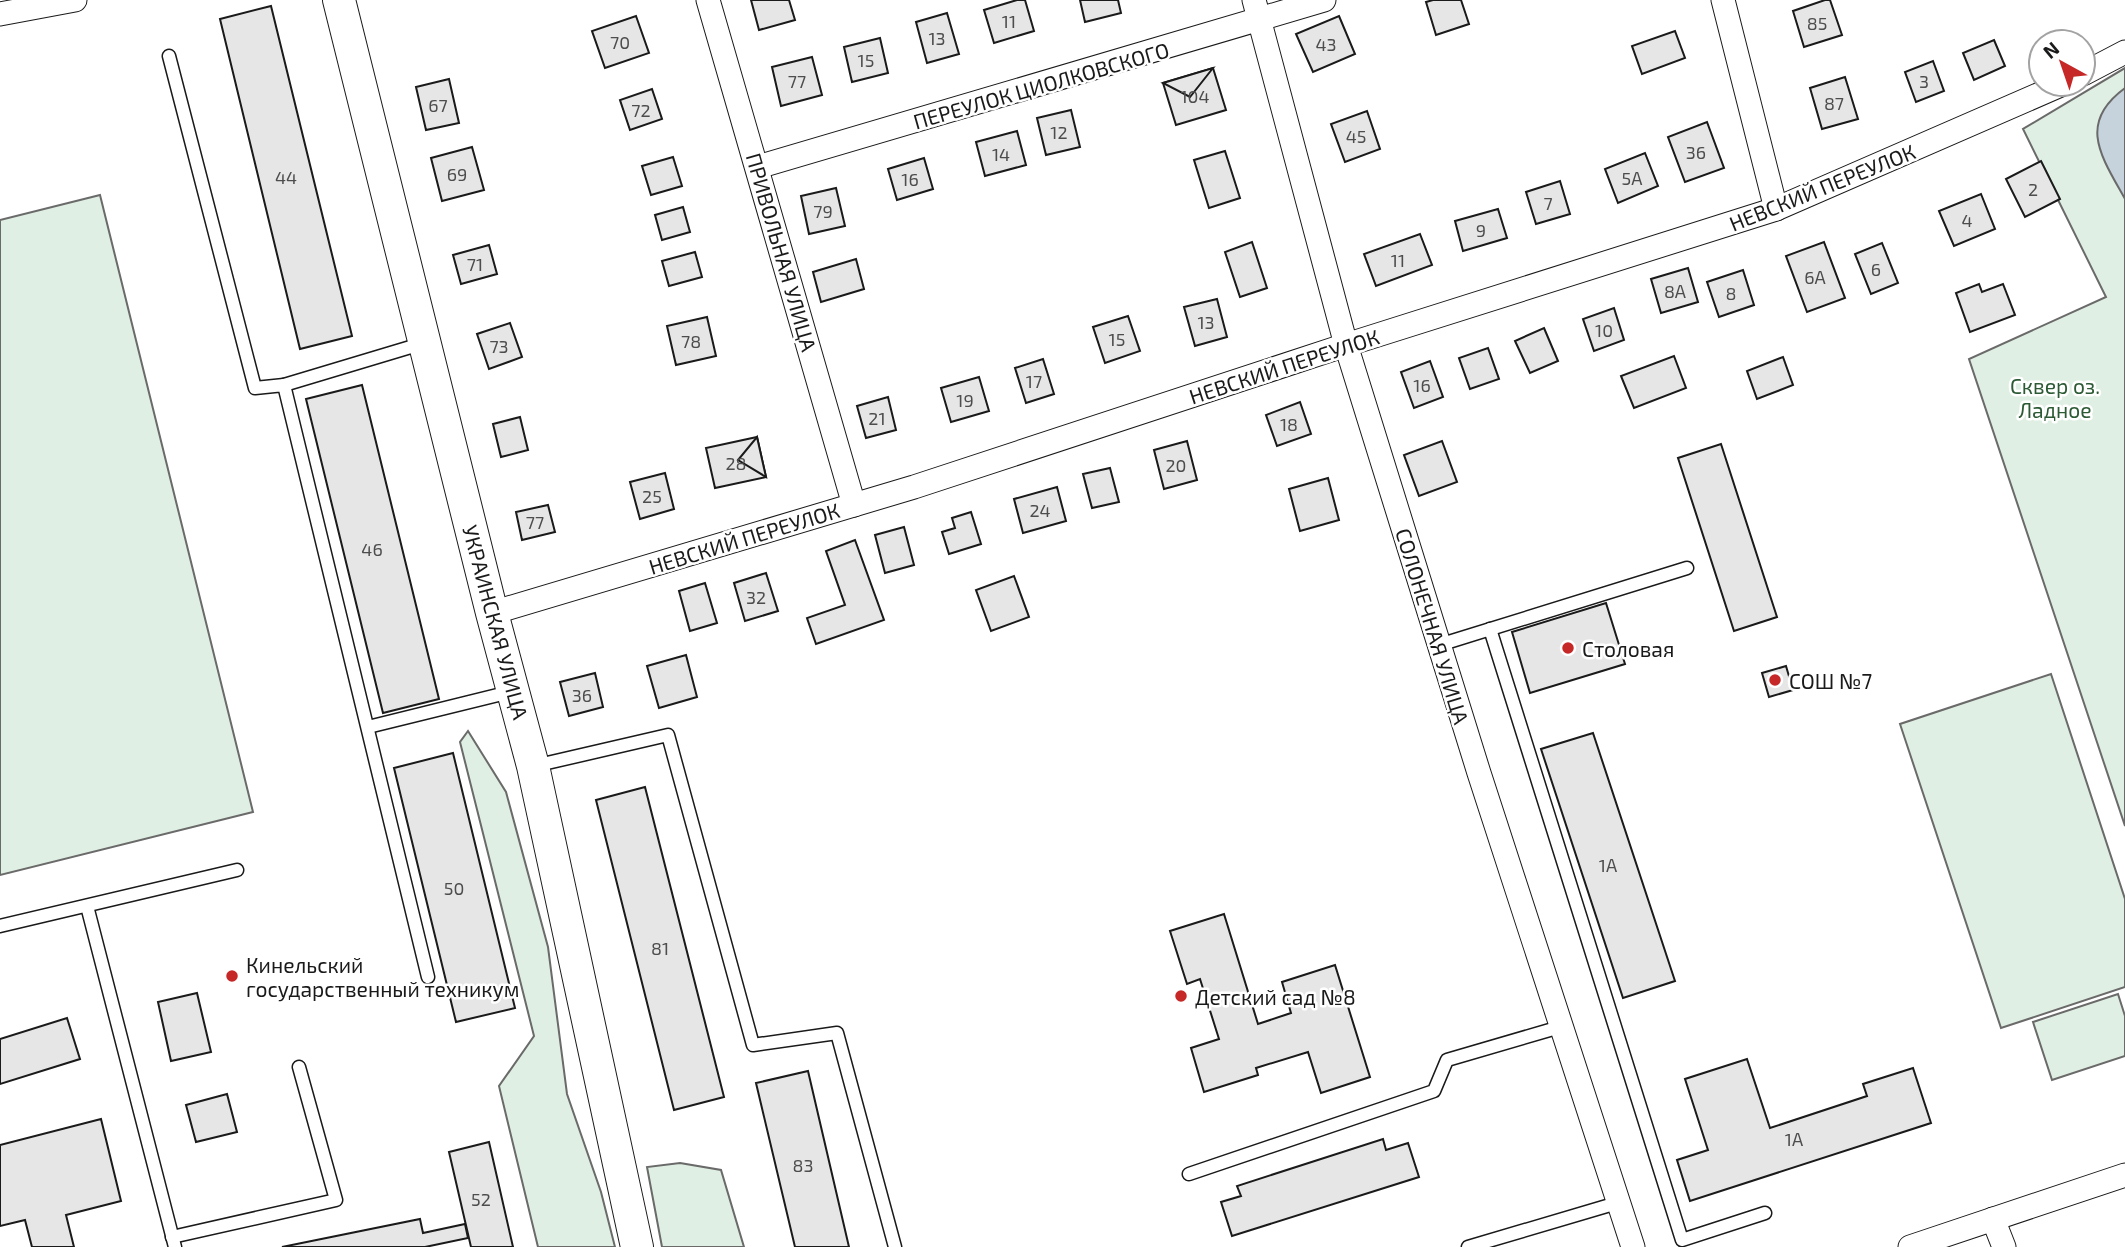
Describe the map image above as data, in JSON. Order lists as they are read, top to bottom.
{
  "streets": {
    "main road": ["УКРАИНСКАЯ УЛИЦА"],
    "street": [
      "ПЕРЕУЛОК ЦИОЛКОВСКОГО",
      "НЕВСКИЙ ПЕРЕУЛОК",
      "ПРИВОЛЬНАЯ УЛИЦА",
      "СОЛОНЕЧНАЯ УЛИЦА"
    ]
  },
  "crossings": [
    ["ПЕРЕУЛОК ЦИОЛКОВСКОГО", "ПРИВОЛЬНАЯ УЛИЦА"],
    ["ПЕРЕУЛОК ЦИОЛКОВСКОГО", "СОЛОНЕЧНАЯ УЛИЦА"],
    ["НЕВСКИЙ ПЕРЕУЛОК", "ПРИВОЛЬНАЯ УЛИЦА"],
    ["НЕВСКИЙ ПЕРЕУЛОК", "УКРАИНСКАЯ УЛИЦА"],
    ["НЕВСКИЙ ПЕРЕУЛОК", "СОЛОНЕЧНАЯ УЛИЦА"]
  ],
  "parks": ["Сквер оз. Ладное"],
  "places": [
    "Столовая",
    "СОШ №7",
    "Кинельский государственный техникум",
    "Детский сад №8"
  ],
  "house_numbers": [
    "11",
    "85",
    "13",
    "70",
    "43",
    "15",
    "77",
    "3",
    "104",
    "87",
    "67",
    "72",
    "12",
    "45",
    "36",
    "14",
    "69",
    "44",
    "5А",
    "16",
    "2",
    "7",
    "79",
    "4",
    "9",
    "11",
    "71",
    "6",
    "6А",
    "8А",
    "8",
    "13",
    "10",
    "15",
    "78",
    "73",
    "17",
    "16",
    "19",
    "21",
    "18",
    "28",
    "20",
    "25",
    "24",
    "77",
    "46",
    "32",
    "36",
    "1А",
    "50",
    "81",
    "1А",
    "83",
    "52"
  ],
  "north": "top left"
}
